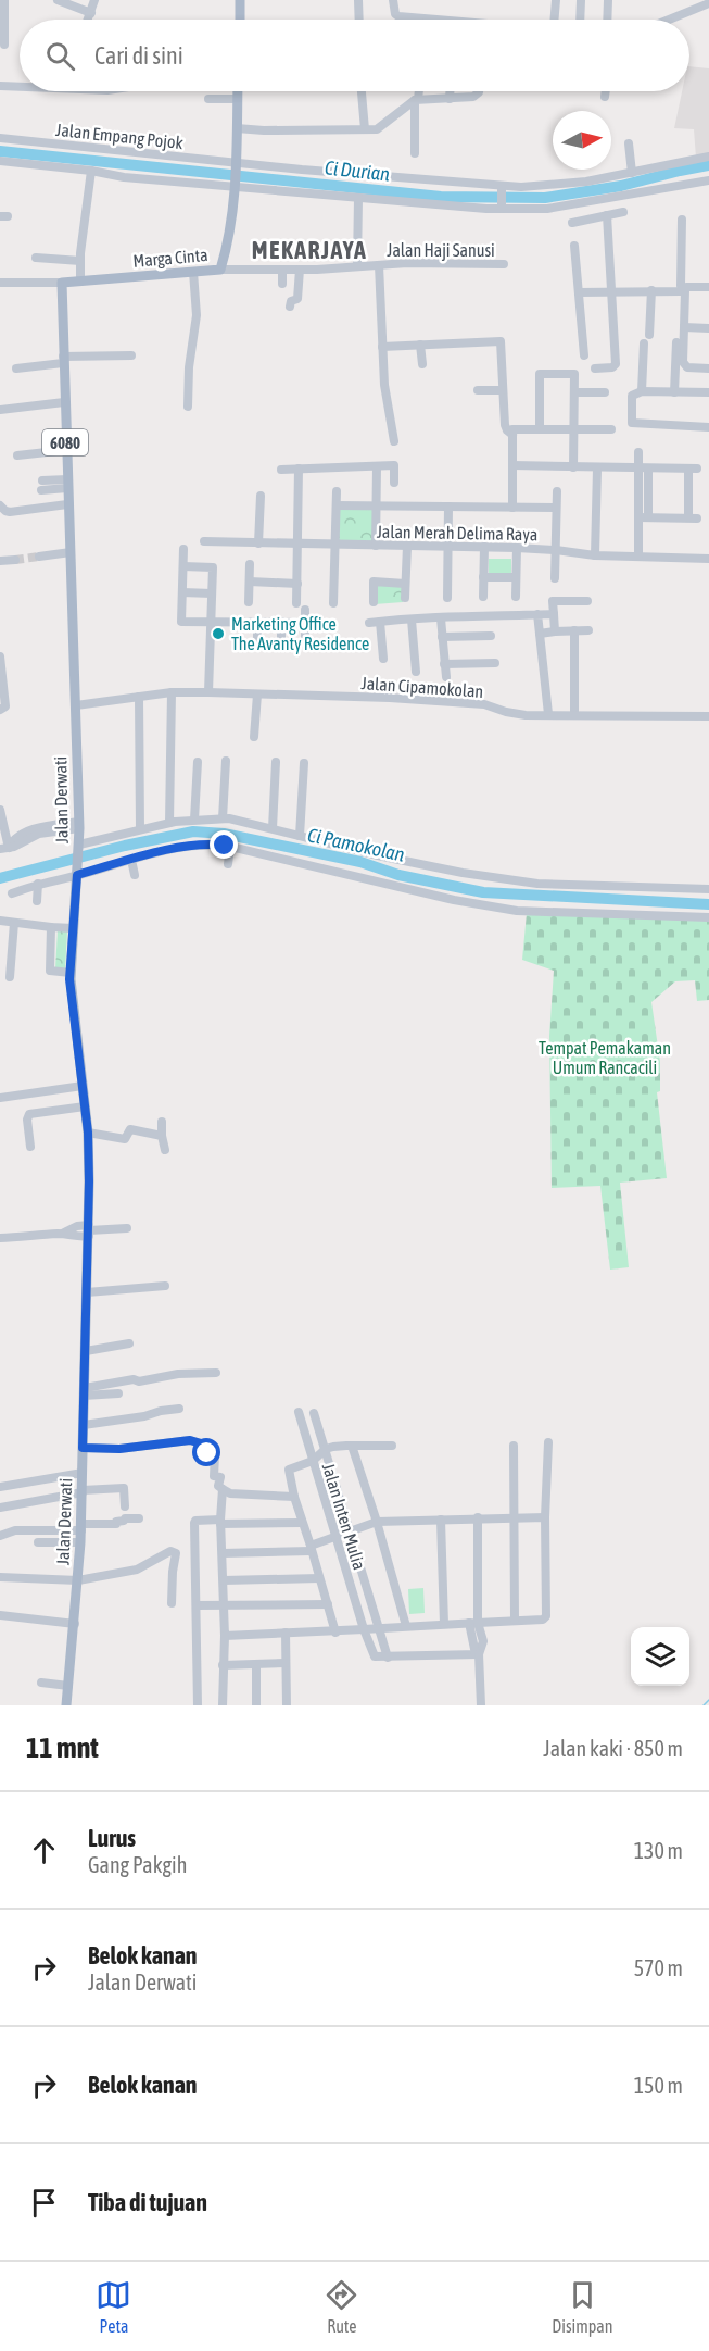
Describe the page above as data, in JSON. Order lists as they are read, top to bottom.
{
  "streets": {
    "main road": ["Marga Cinta", "6080", "Jalan Derwati"],
    "street": [
      "Jalan Empang Pojok",
      "Jalan Haji Sanusi",
      "Jalan Merah Delima Raya",
      "Jalan Cipamokolan",
      "Jalan Inten Mulia"
    ]
  },
  "crossings": [
    ["Jalan Empang Pojok", "Marga Cinta"],
    ["Jalan Haji Sanusi", "Marga Cinta"],
    ["Marga Cinta", "Jalan Derwati"],
    ["Jalan Cipamokolan", "Jalan Derwati"]
  ],
  "districts": ["MEKARJAYA"],
  "water": ["Ci Durian", "Ci Pamokolan"],
  "parks": ["Tempat Pemakaman Umum Rancacili"],
  "places": ["Marketing Office The Avanty Residence"],
  "north": "right",
  "page": {
    "search": "Cari di sini",
    "heading": ["11 mnt", "Jalan kaki · 850 m"],
    "list": [
      ["Lurus", "Gang Pakgih", "130 m"],
      ["Belok kanan", "Jalan Derwati", "570 m"],
      ["Belok kanan", "150 m"],
      "Tiba di tujuan"
    ],
    "nav": ["Peta", "Rute", "Disimpan"]
  }
}
